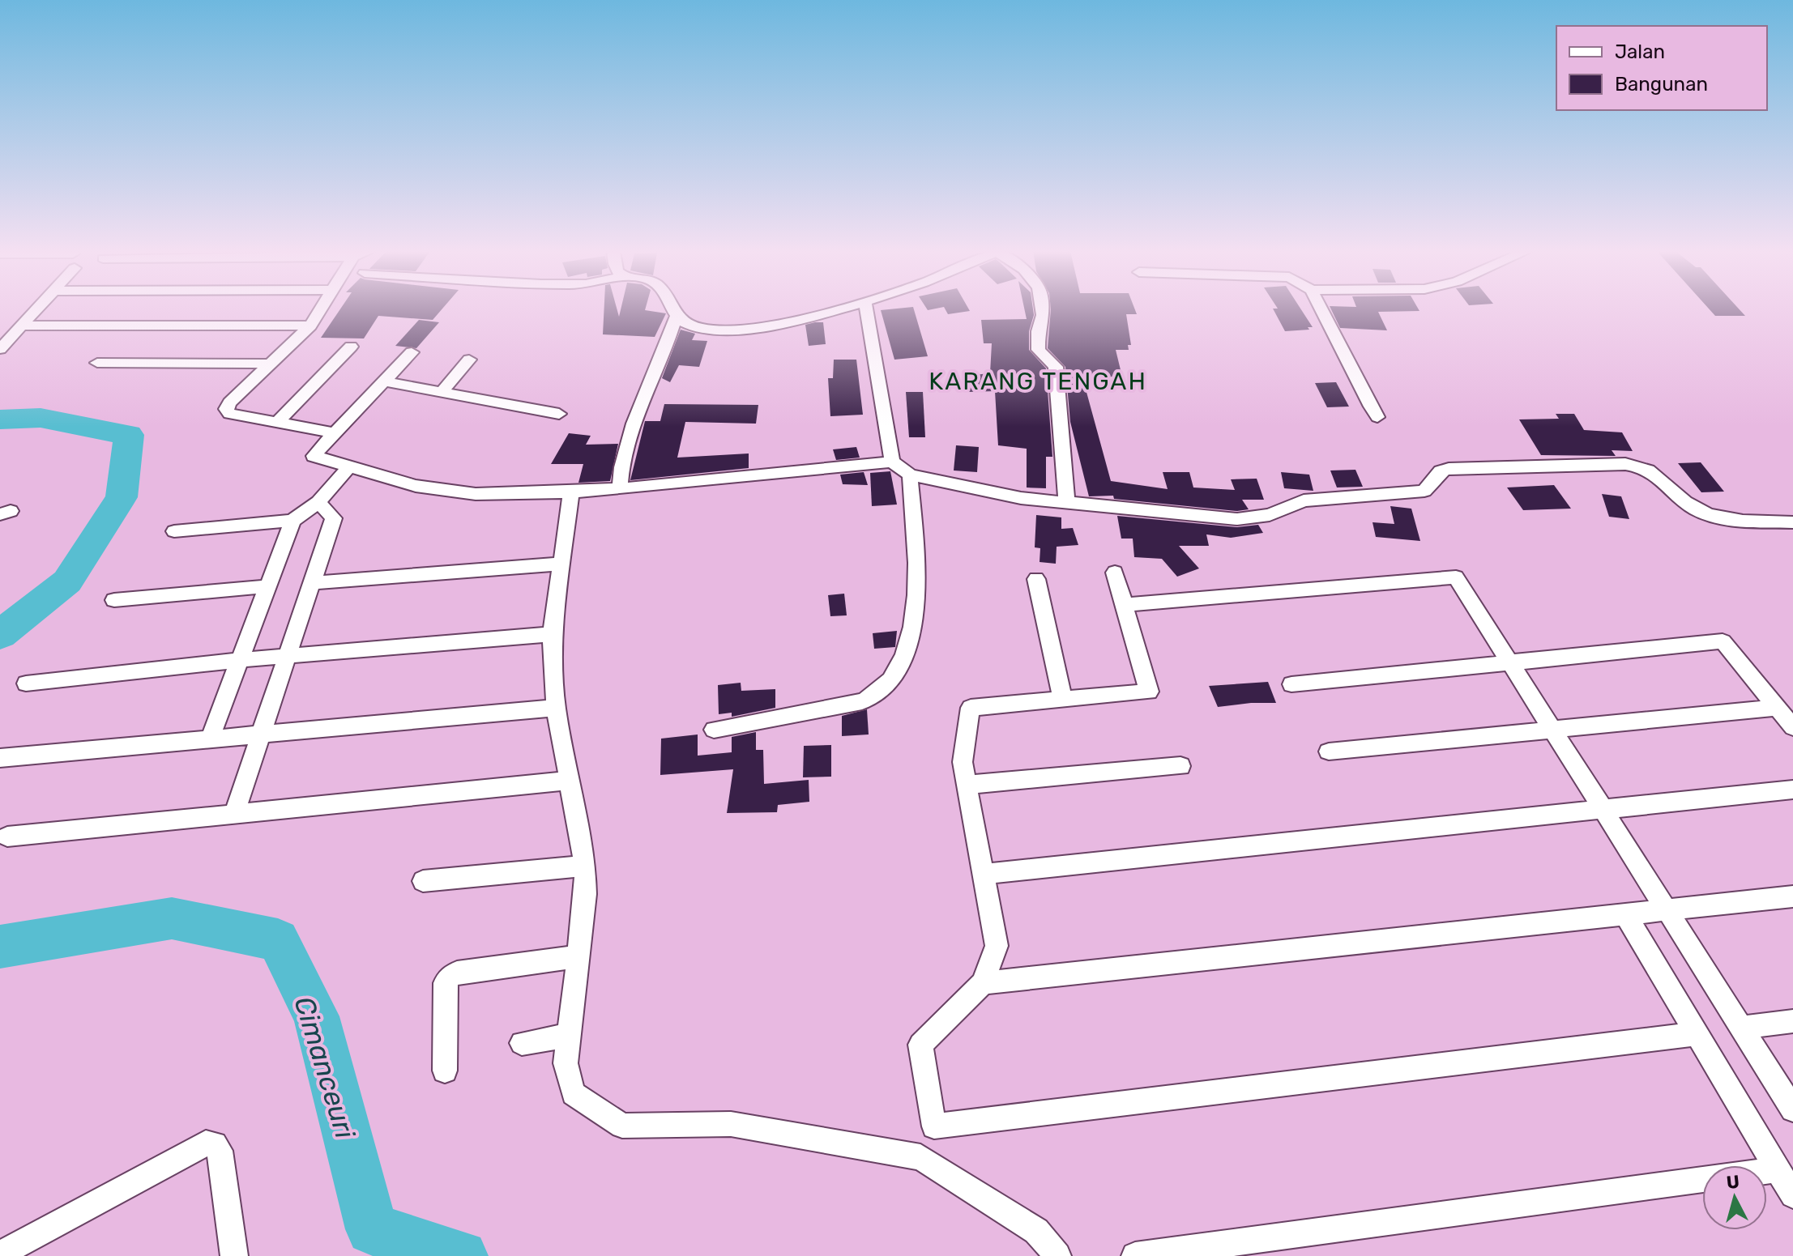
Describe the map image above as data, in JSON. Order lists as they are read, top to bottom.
{
  "districts": ["KARANG TENGAH"],
  "water": ["Cimanceuri"],
  "legend": ["Jalan", "Bangunan"],
  "north": "top"
}
